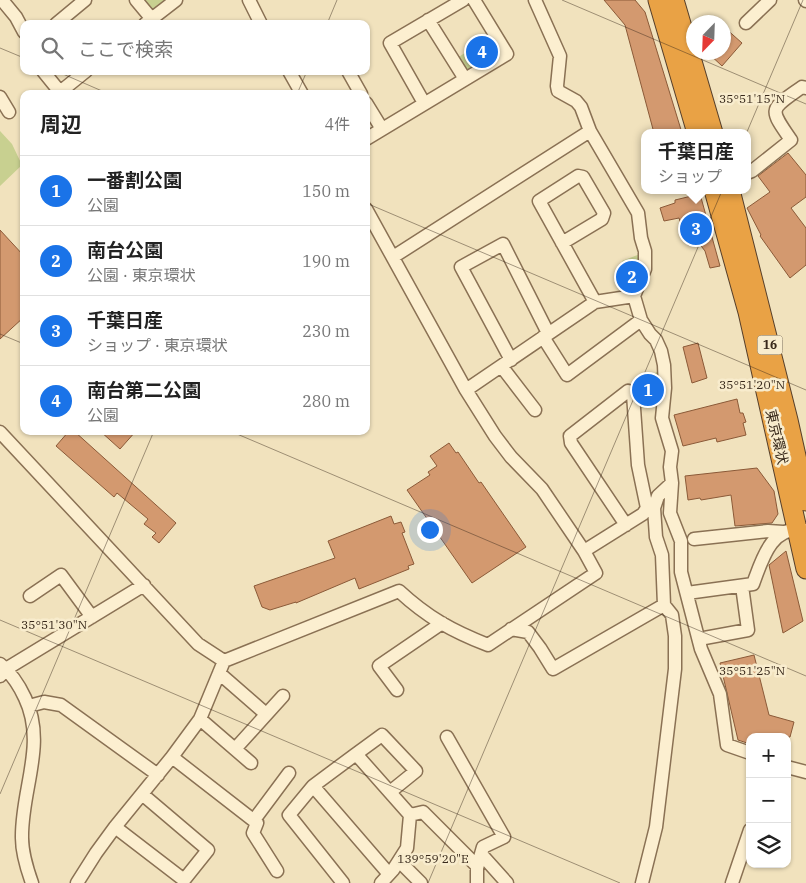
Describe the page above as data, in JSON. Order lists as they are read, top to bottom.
{
  "streets": {
    "highway": ["16", "東京環状"]
  },
  "north": "bottom left",
  "page": {
    "search": "ここで検索",
    "pins": [
      "4",
      "3",
      "2",
      "1"
    ],
    "heading": ["周辺", "4件"],
    "popup": ["千葉日産", "ショップ"],
    "list": [
      {
        "mark": "1",
        "name": "一番割公園",
        "note": "公園",
        "value": "150 m"
      },
      {
        "mark": "2",
        "name": "南台公園",
        "note": "公園 · 東京環状",
        "value": "190 m"
      },
      {
        "mark": "3",
        "name": "千葉日産",
        "note": "ショップ · 東京環状",
        "value": "230 m"
      },
      {
        "mark": "4",
        "name": "南台第二公園",
        "note": "公園",
        "value": "280 m"
      }
    ],
    "map_buttons": ["+", "−"]
  },
  "coordinates": [
    "35°51'15\"N",
    "35°51'20\"N",
    "35°51'30\"N",
    "35°51'25\"N",
    "139°59'20\"E"
  ]
}
